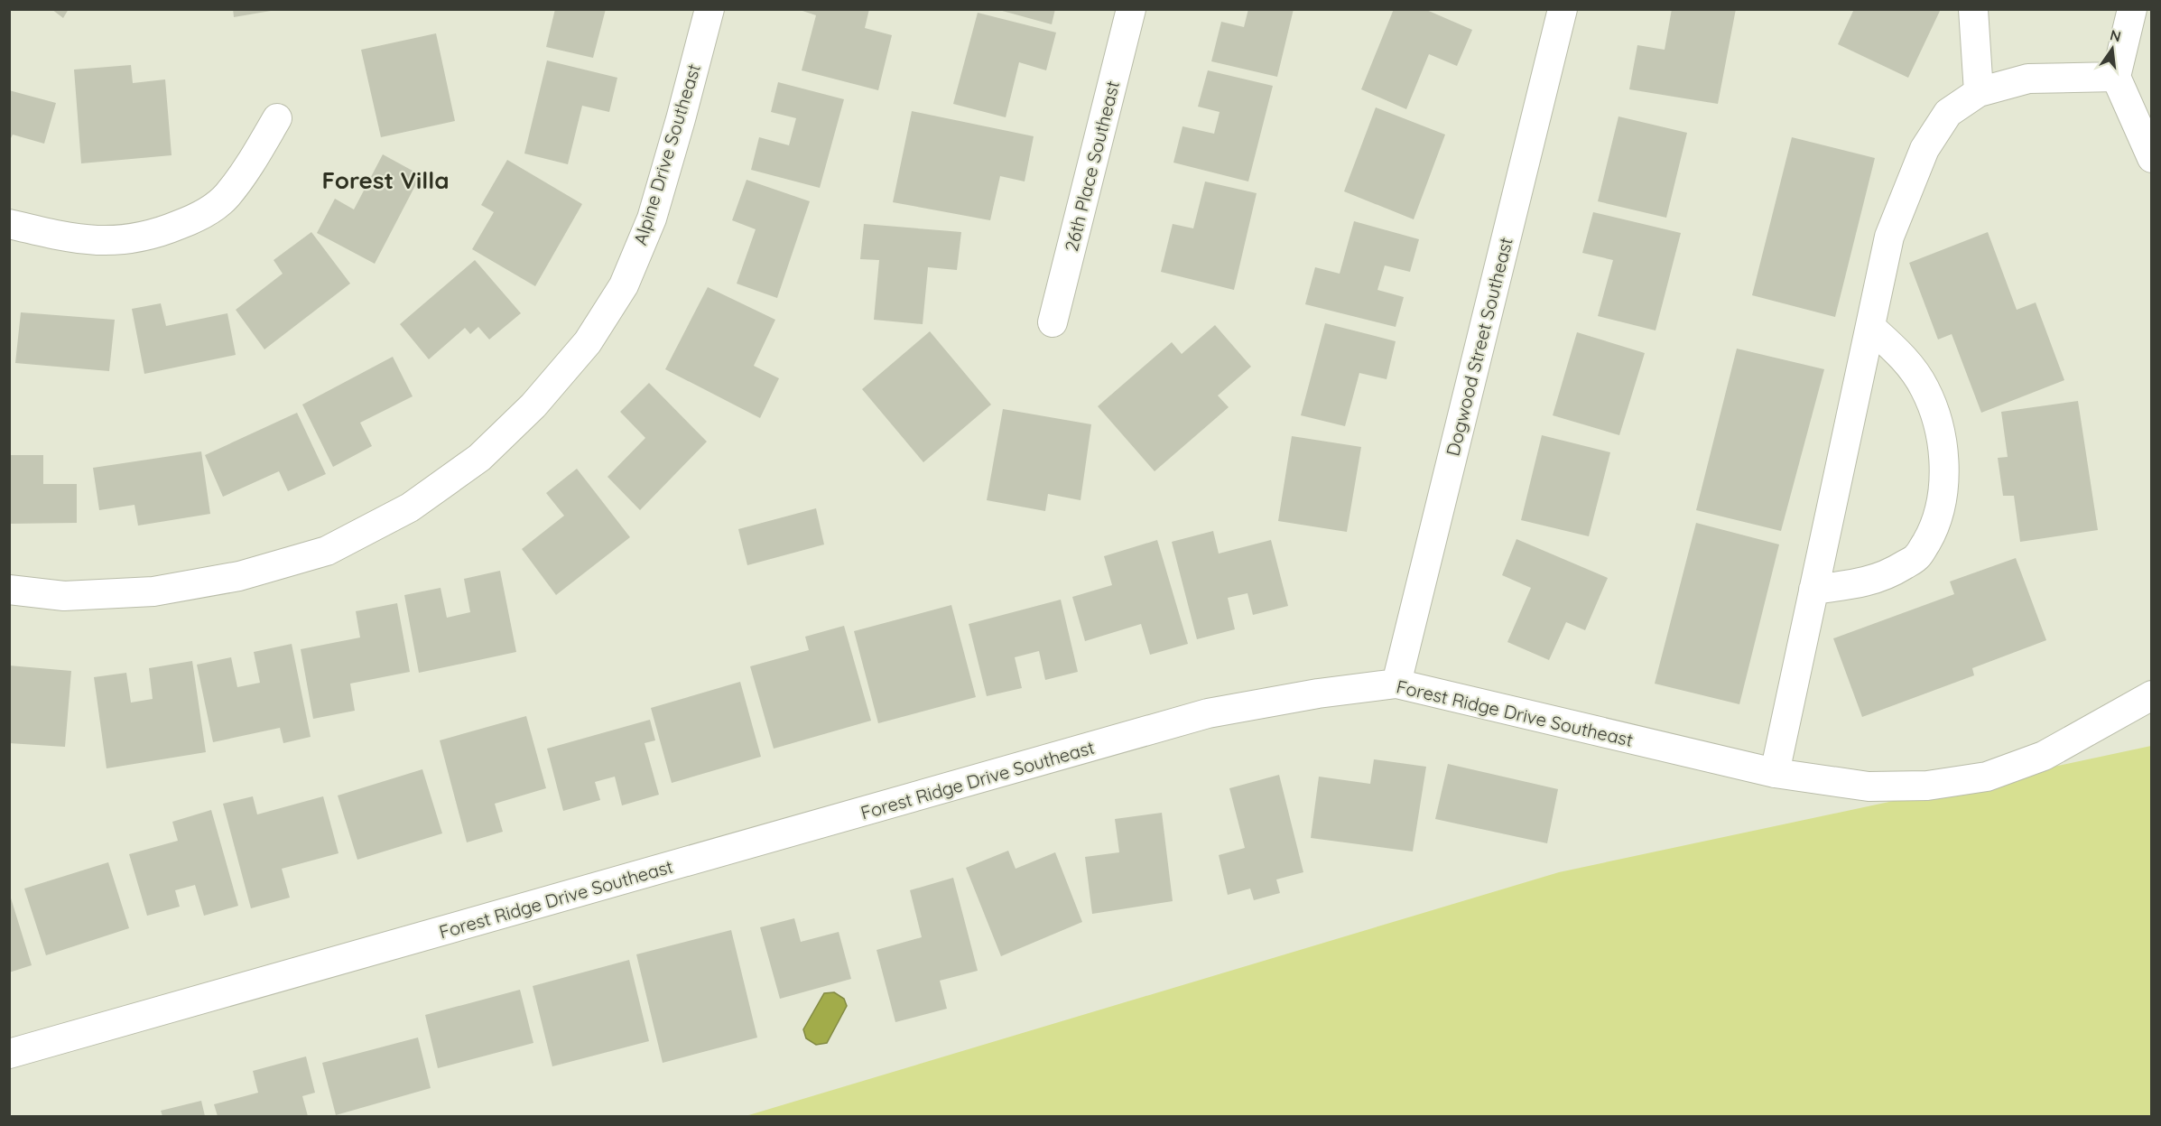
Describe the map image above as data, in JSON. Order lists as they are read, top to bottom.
{
  "streets": {
    "street": [
      "Alpine Drive Southeast",
      "26th Place Southeast",
      "Dogwood Street Southeast",
      "Forest Ridge Drive Southeast"
    ]
  },
  "crossings": [
    ["Dogwood Street Southeast", "Forest Ridge Drive Southeast"]
  ],
  "districts": ["Forest Villa"],
  "north": "top"
}
